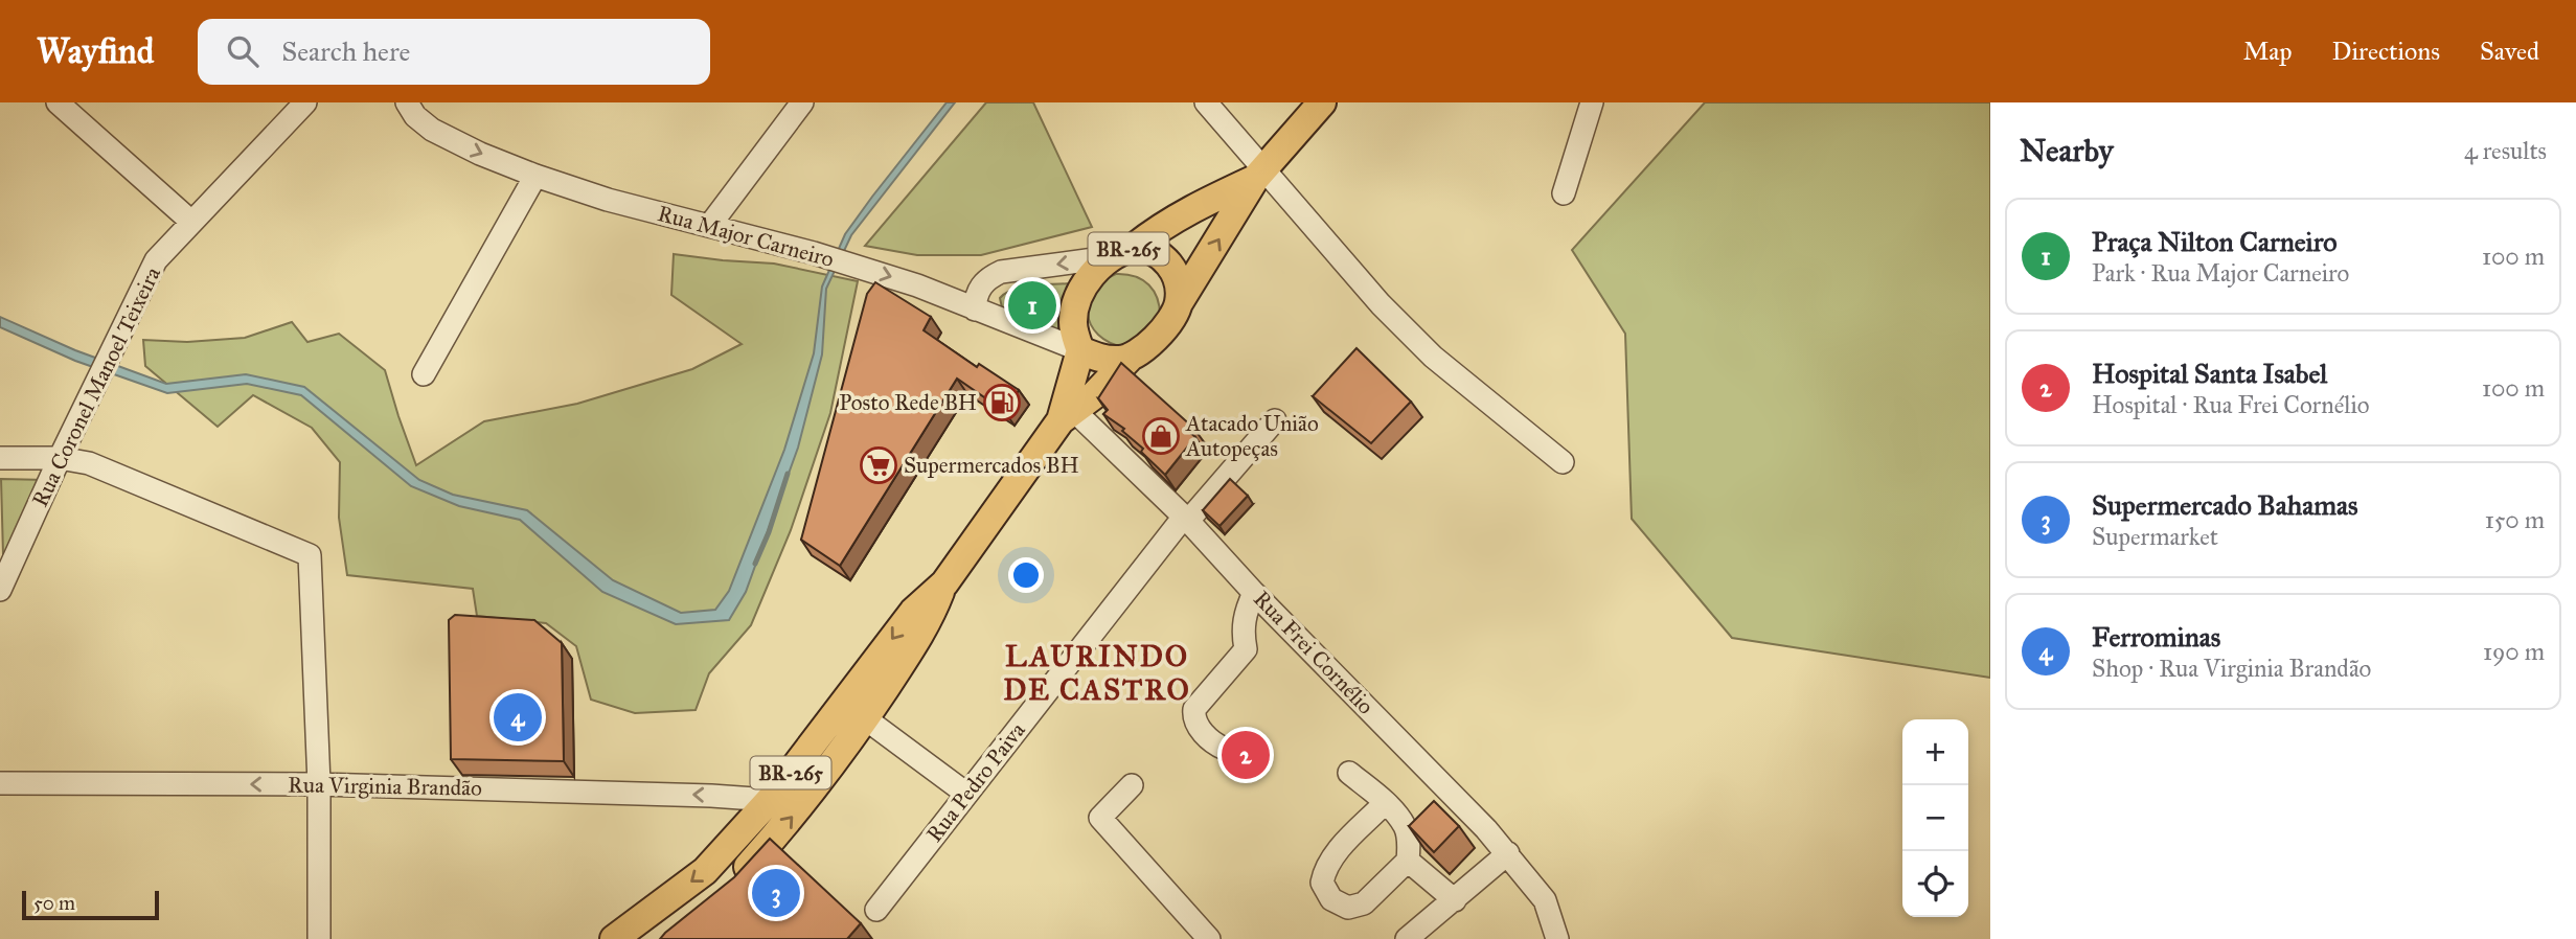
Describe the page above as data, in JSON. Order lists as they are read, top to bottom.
{
  "streets": {
    "main road": ["BR-265"],
    "street": [
      "Rua Major Carneiro",
      "Rua Coronel Manoel Teixeira",
      "Rua Frei Cornélio",
      "Rua Pedro Paiva",
      "Rua Virginia Brandão"
    ]
  },
  "crossings": [
    ["Rua Major Carneiro", "BR-265"],
    ["BR-265", "Rua Frei Cornélio"],
    ["BR-265", "Rua Virginia Brandão"],
    ["Rua Frei Cornélio", "Rua Pedro Paiva"]
  ],
  "one_way": ["Rua Major Carneiro", "Rua Virginia Brandão"],
  "districts": ["LAURINDO DE CASTRO"],
  "places": {
    "fuel station": ["Posto Rede BH"],
    "shop": ["Atacado União Autopeças"],
    "supermarket": ["Supermercados BH"]
  },
  "scale_bar": "50 m",
  "page": {
    "header": "Wayfind",
    "search": "Search here",
    "nav": ["Map", "Directions", "Saved"],
    "heading": ["Nearby", "4 results"],
    "list": [
      {
        "mark": "1",
        "name": "Praça Nilton Carneiro",
        "note": "Park · Rua Major Carneiro",
        "value": "100 m"
      },
      {
        "mark": "2",
        "name": "Hospital Santa Isabel",
        "note": "Hospital · Rua Frei Cornélio",
        "value": "100 m"
      },
      {
        "mark": "3",
        "name": "Supermercado Bahamas",
        "note": "Supermarket",
        "value": "150 m"
      },
      {
        "mark": "4",
        "name": "Ferrominas",
        "note": "Shop · Rua Virginia Brandão",
        "value": "190 m"
      }
    ],
    "pins": [
      "1",
      "4",
      "2",
      "3"
    ],
    "map_buttons": ["+", "−"],
    "scale": "50 m"
  }
}
